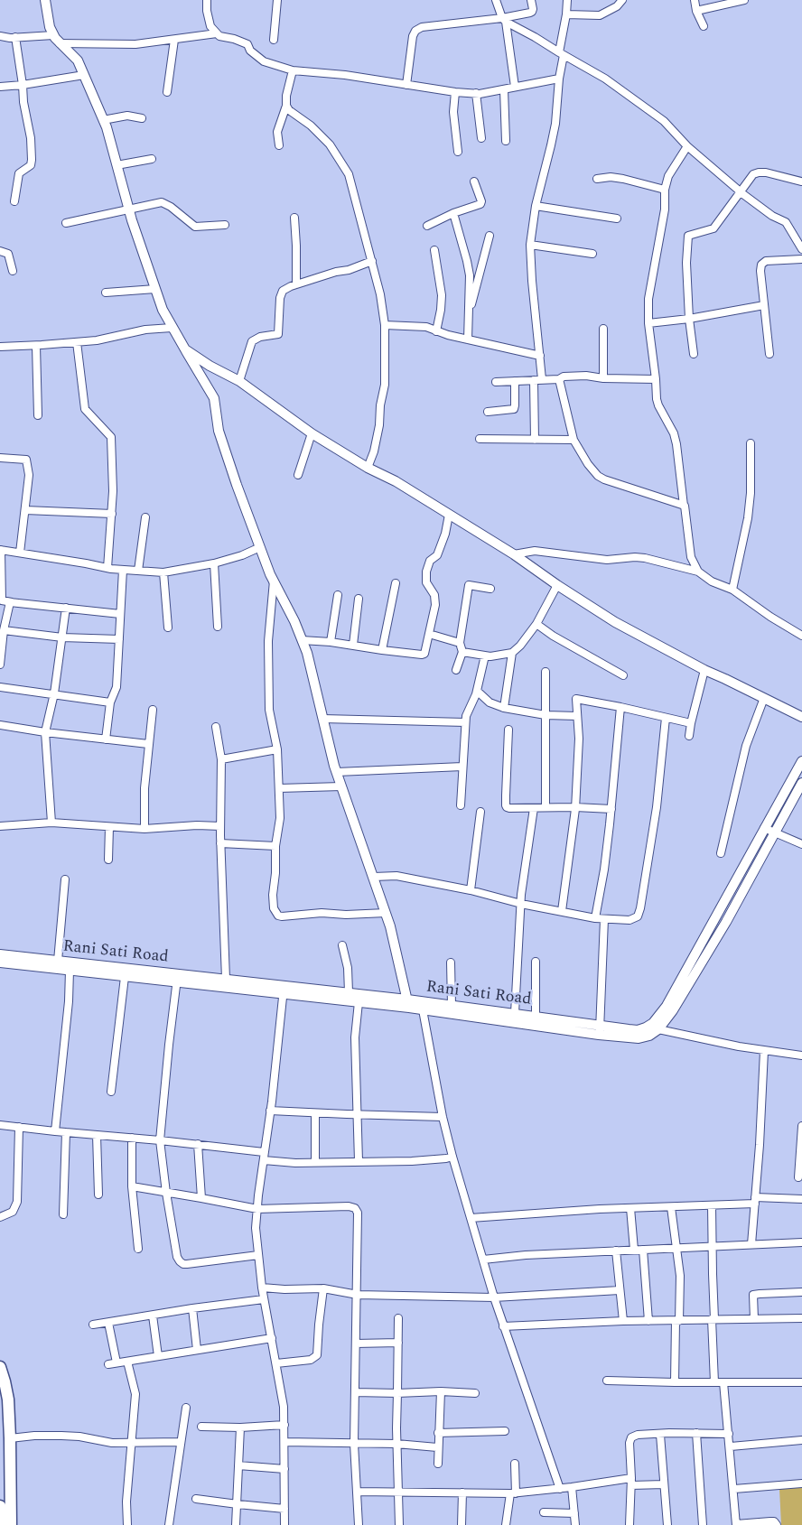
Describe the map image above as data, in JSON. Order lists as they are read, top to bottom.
{
  "streets": {
    "street": ["Rani Sati Road"]
  }
}
